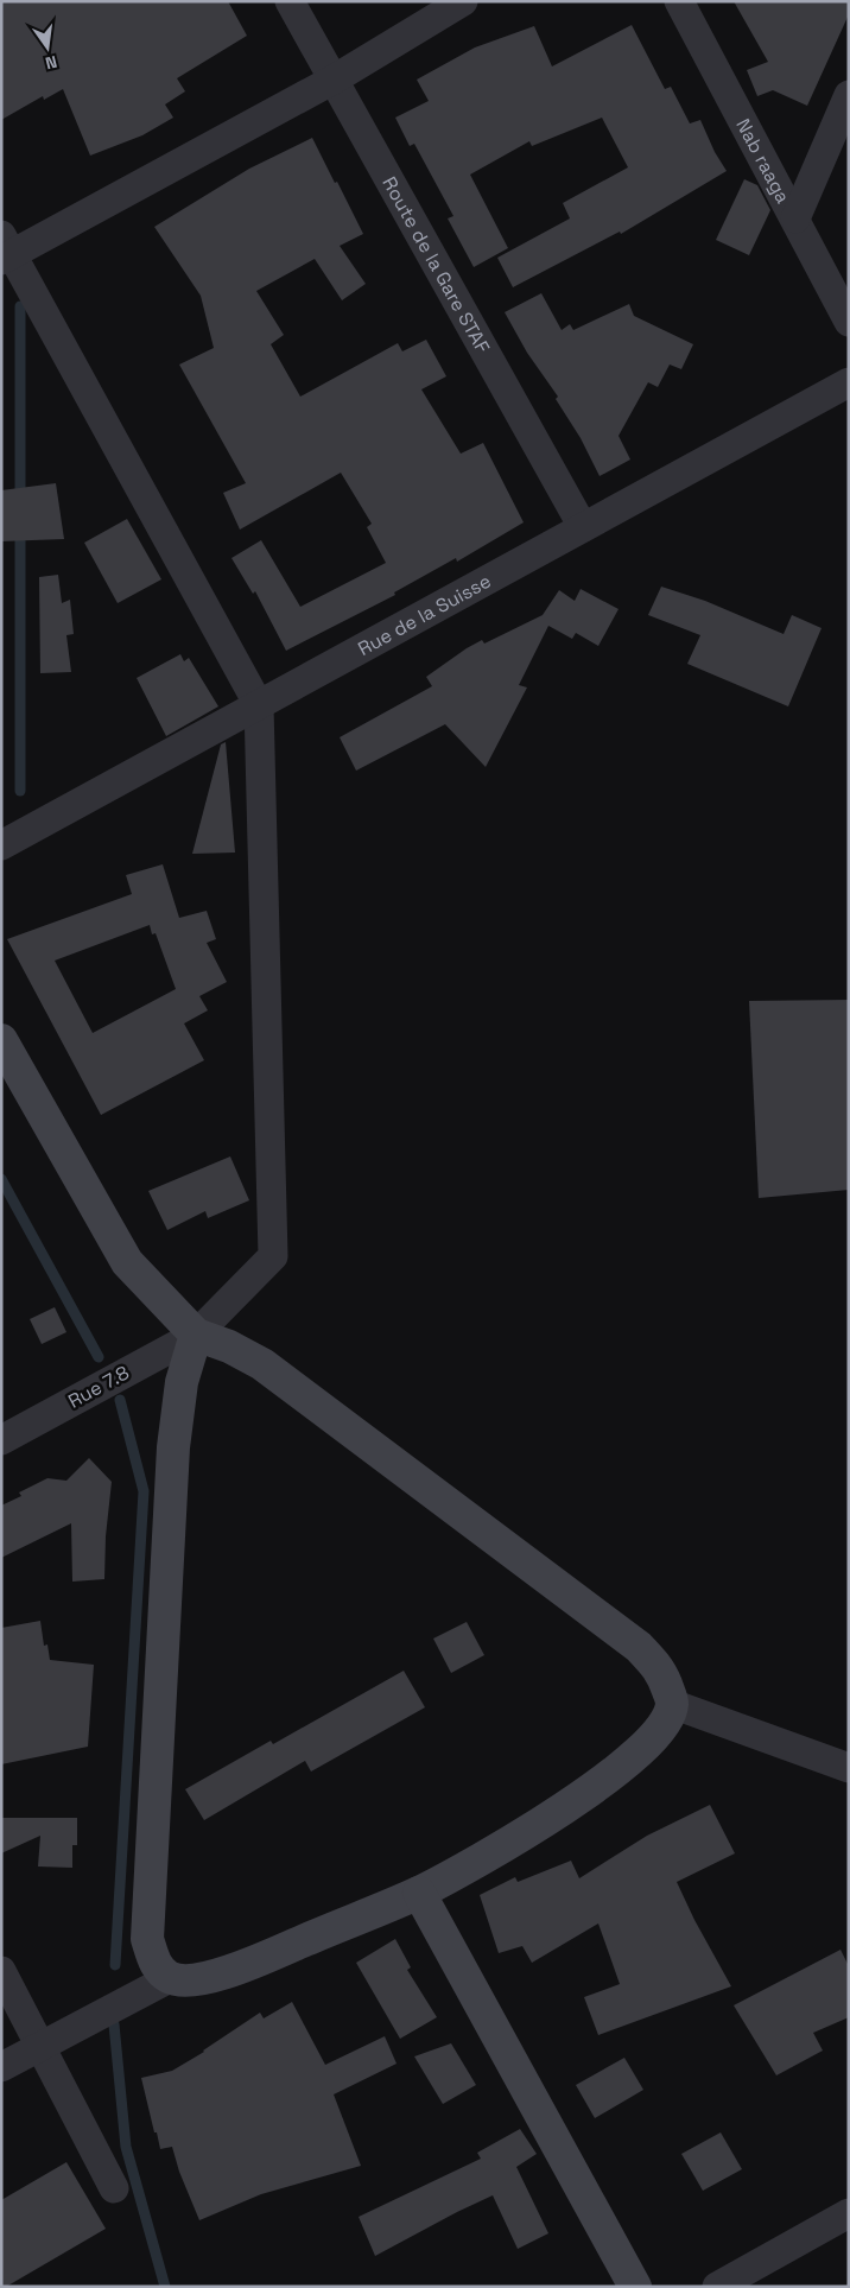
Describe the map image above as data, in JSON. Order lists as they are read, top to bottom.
{
  "streets": {
    "street": [
      "Nab raaga",
      "Route de la Gare STAF",
      "Rue de la Suisse",
      "Rue 7.8"
    ]
  },
  "crossings": [
    ["Route de la Gare STAF", "Rue de la Suisse"],
    ["Rue de la Suisse", "Rue 7.8"]
  ],
  "north": "bottom"
}
